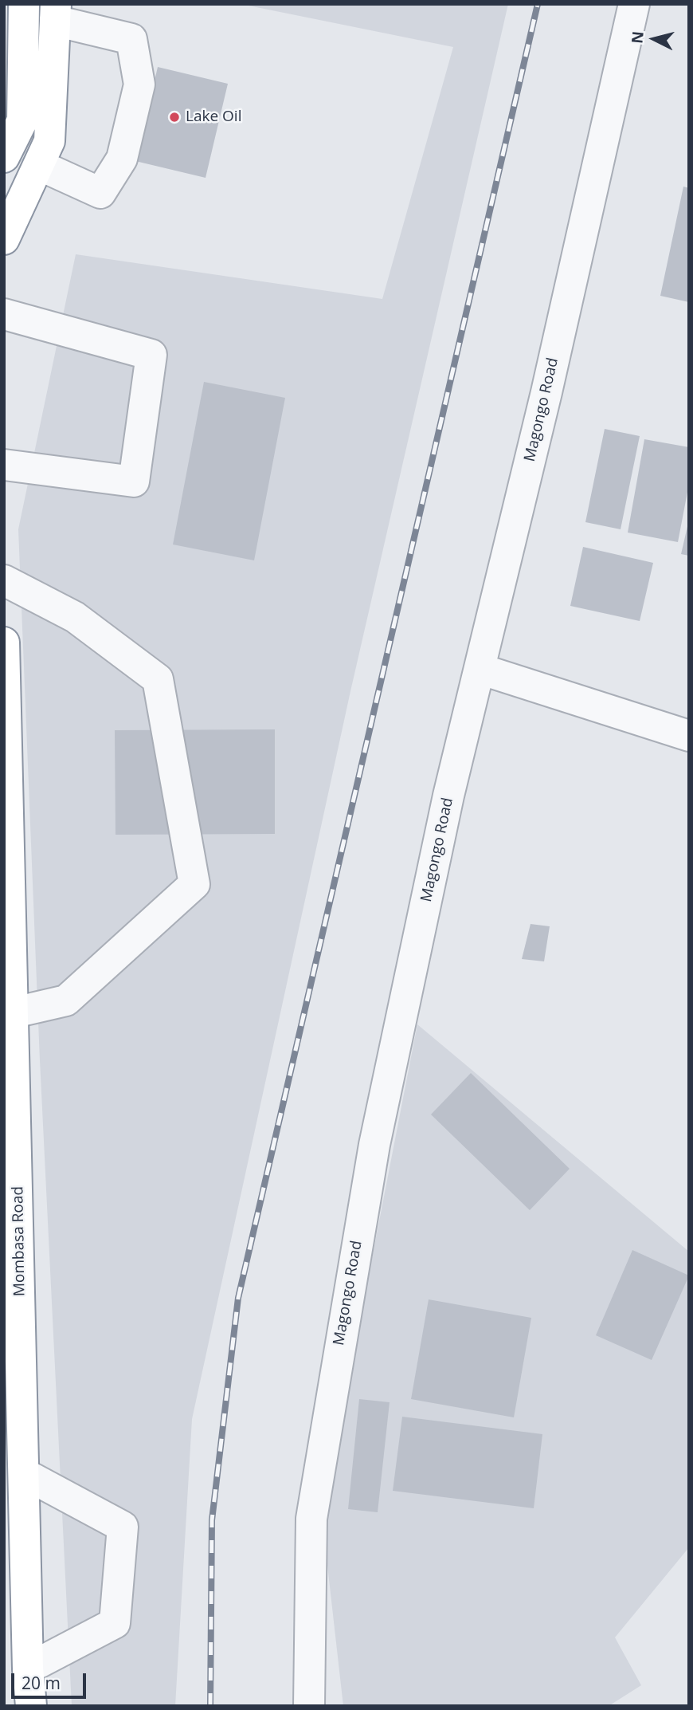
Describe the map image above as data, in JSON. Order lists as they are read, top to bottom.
{
  "streets": {
    "highway": ["Mombasa Road"],
    "street": ["Magongo Road"]
  },
  "places": ["Lake Oil"],
  "scale_bar": "20 m",
  "north": "left"
}
